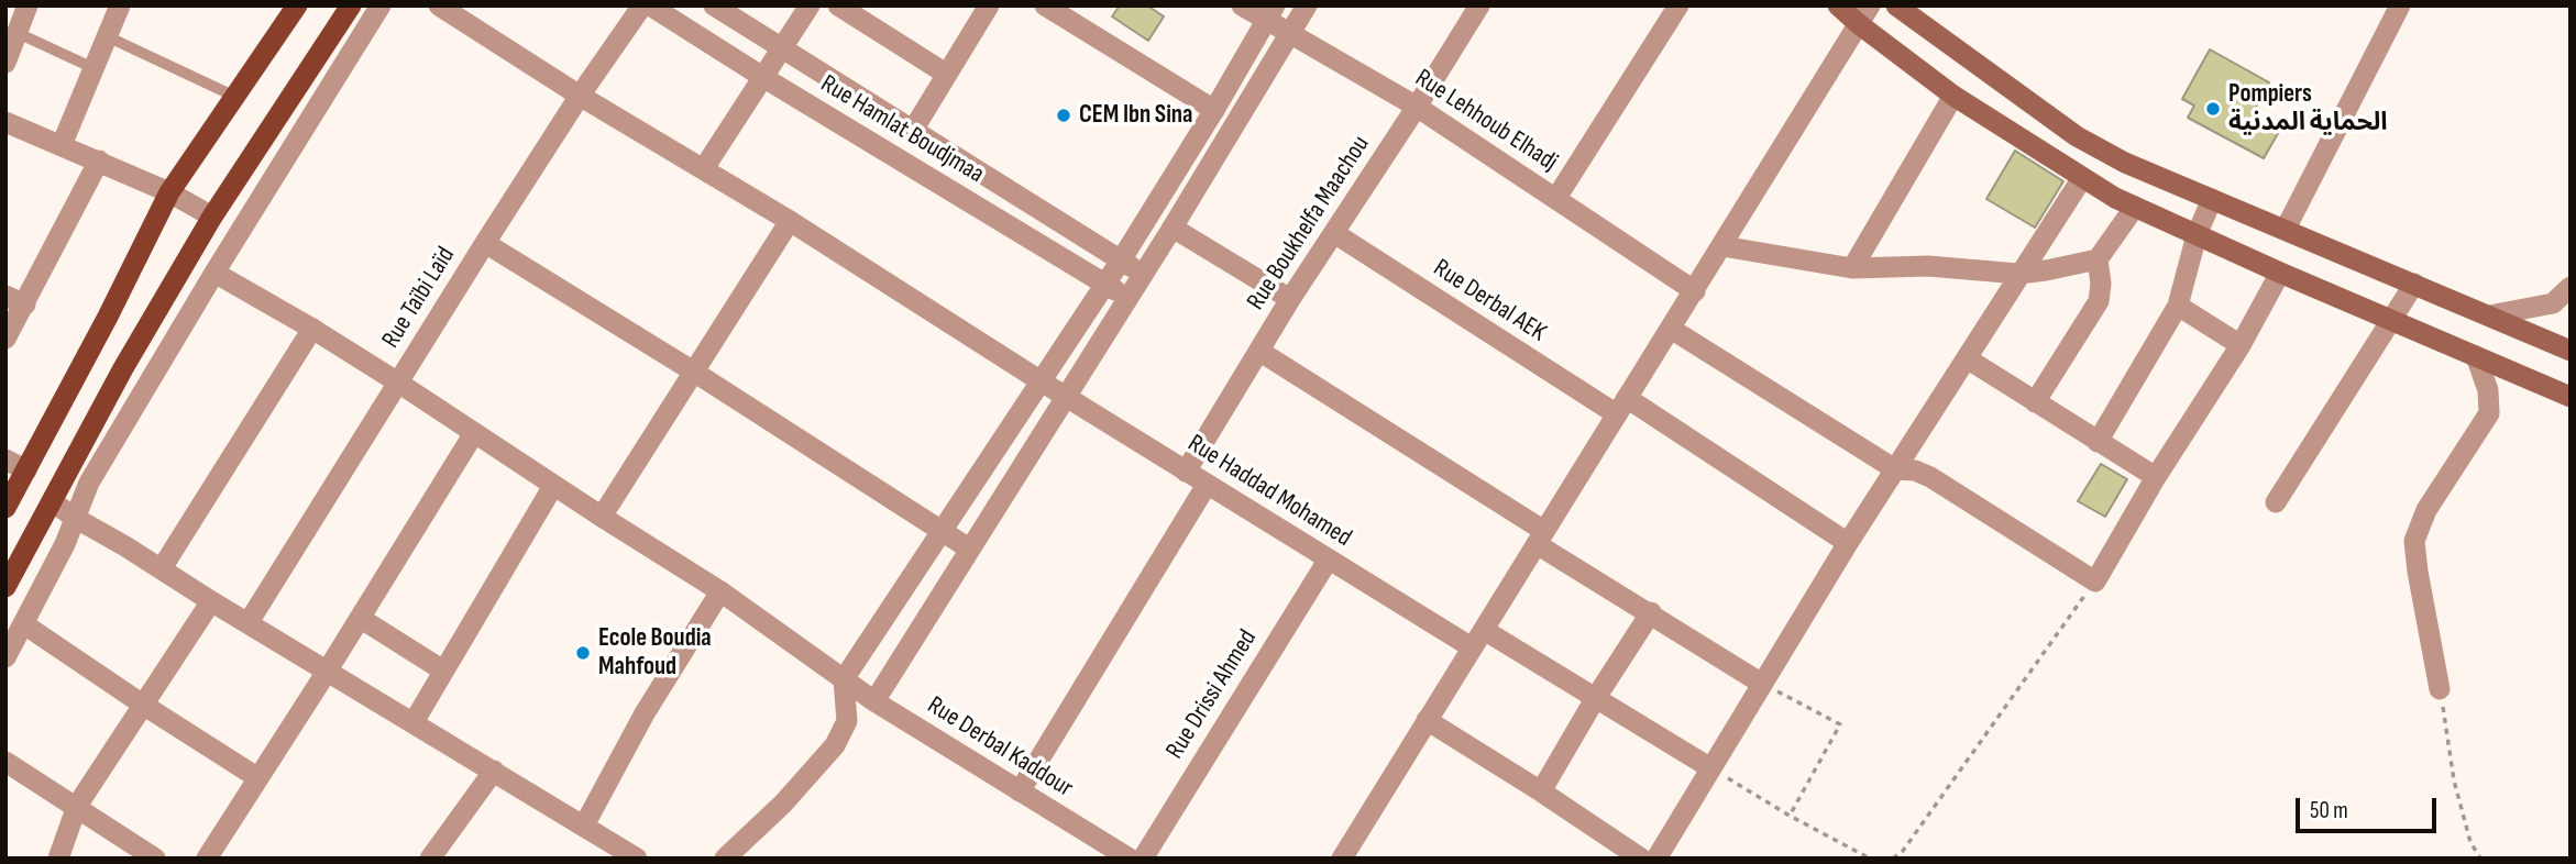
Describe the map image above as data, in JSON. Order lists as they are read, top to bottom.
{
  "streets": {
    "street": [
      "Rue Lehhoub Elhadj",
      "Rue Hamlat Boudjmaa",
      "Rue Boukhelfa Maachou",
      "Rue Taïbi Laïd",
      "Rue Derbal AEK",
      "Rue Haddad Mohamed",
      "Rue Drissi Ahmed",
      "Rue Derbal Kaddour"
    ]
  },
  "crossings": [
    ["Rue Lehhoub Elhadj", "Rue Boukhelfa Maachou"],
    ["Rue Boukhelfa Maachou", "Rue Derbal AEK"],
    ["Rue Boukhelfa Maachou", "Rue Haddad Mohamed"],
    ["Rue Taïbi Laïd", "Rue Haddad Mohamed"],
    ["Rue Taïbi Laïd", "Rue Derbal Kaddour"],
    ["Rue Haddad Mohamed", "Rue Drissi Ahmed"]
  ],
  "places": ["Pompiers الحماية المدنية", "CEM Ibn Sina", "Ecole Boudia Mahfoud"],
  "scale_bar": "50 m"
}
